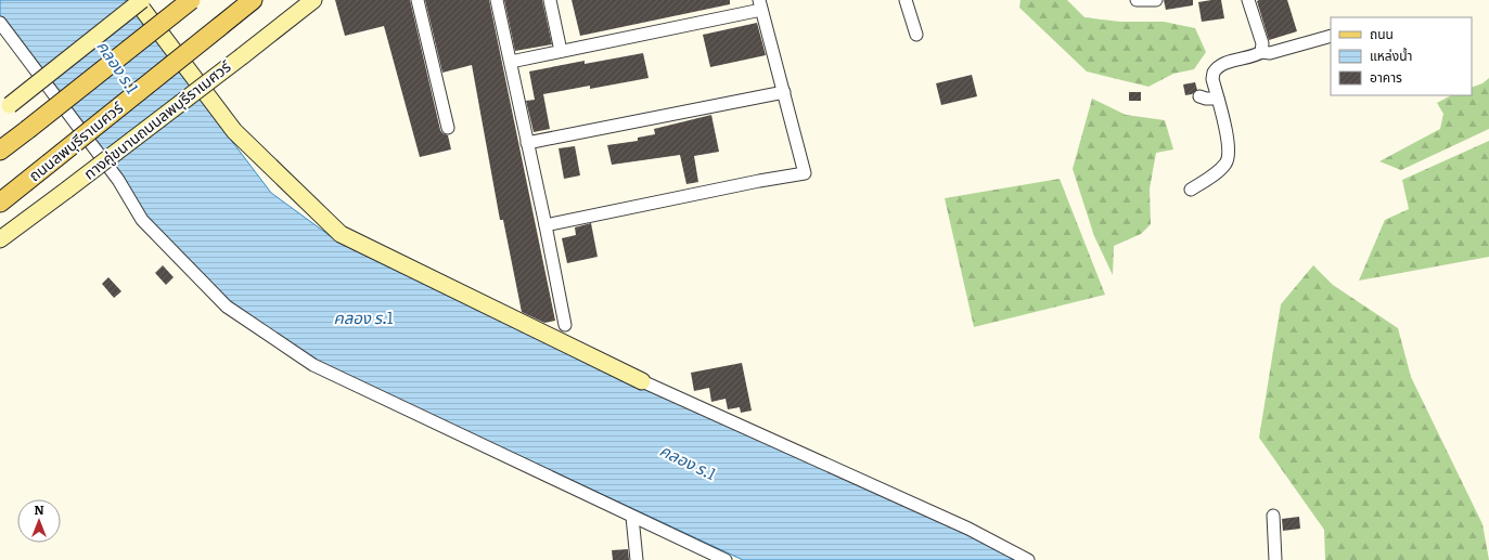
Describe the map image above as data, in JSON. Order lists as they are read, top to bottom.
{
  "streets": {
    "main road": ["ถนนลพบุรีราเมศวร์"],
    "street": ["ทางคู่ขนานถนนลพบุรีราเมศวร์"]
  },
  "water": ["คลอง ร.1"],
  "legend": ["ถนน", "แหล่งน้ำ", "อาคาร"],
  "north": "top"
}
